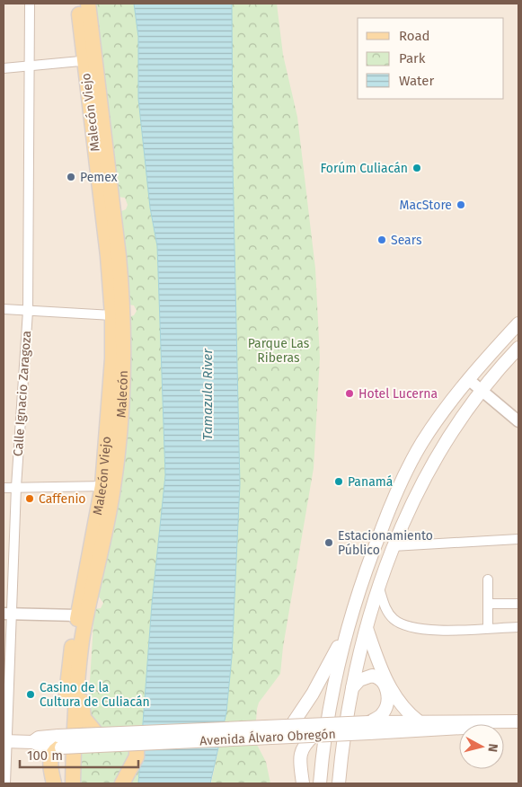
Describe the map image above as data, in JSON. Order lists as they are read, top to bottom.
{
  "streets": {
    "main road": ["Malecón Viejo", "Malecón", "Avenida Álvaro Obregón"],
    "street": ["Calle Ignacio Zaragoza"]
  },
  "crossings": [
    ["Malecón Viejo", "Malecón"],
    ["Calle Ignacio Zaragoza", "Avenida Álvaro Obregón"]
  ],
  "water": ["Tamazula River"],
  "parks": ["Parque Las Riberas"],
  "places": [
    "Forúm Culiacán",
    "Pemex",
    "MacStore",
    "Sears",
    "Hotel Lucerna",
    "Panamá",
    "Caffenio",
    "Estacionamiento Público",
    "Casino de la Cultura de Culiacán"
  ],
  "legend": ["Road", "Park", "Water"],
  "scale_bar": "100 m",
  "north": "right"
}
